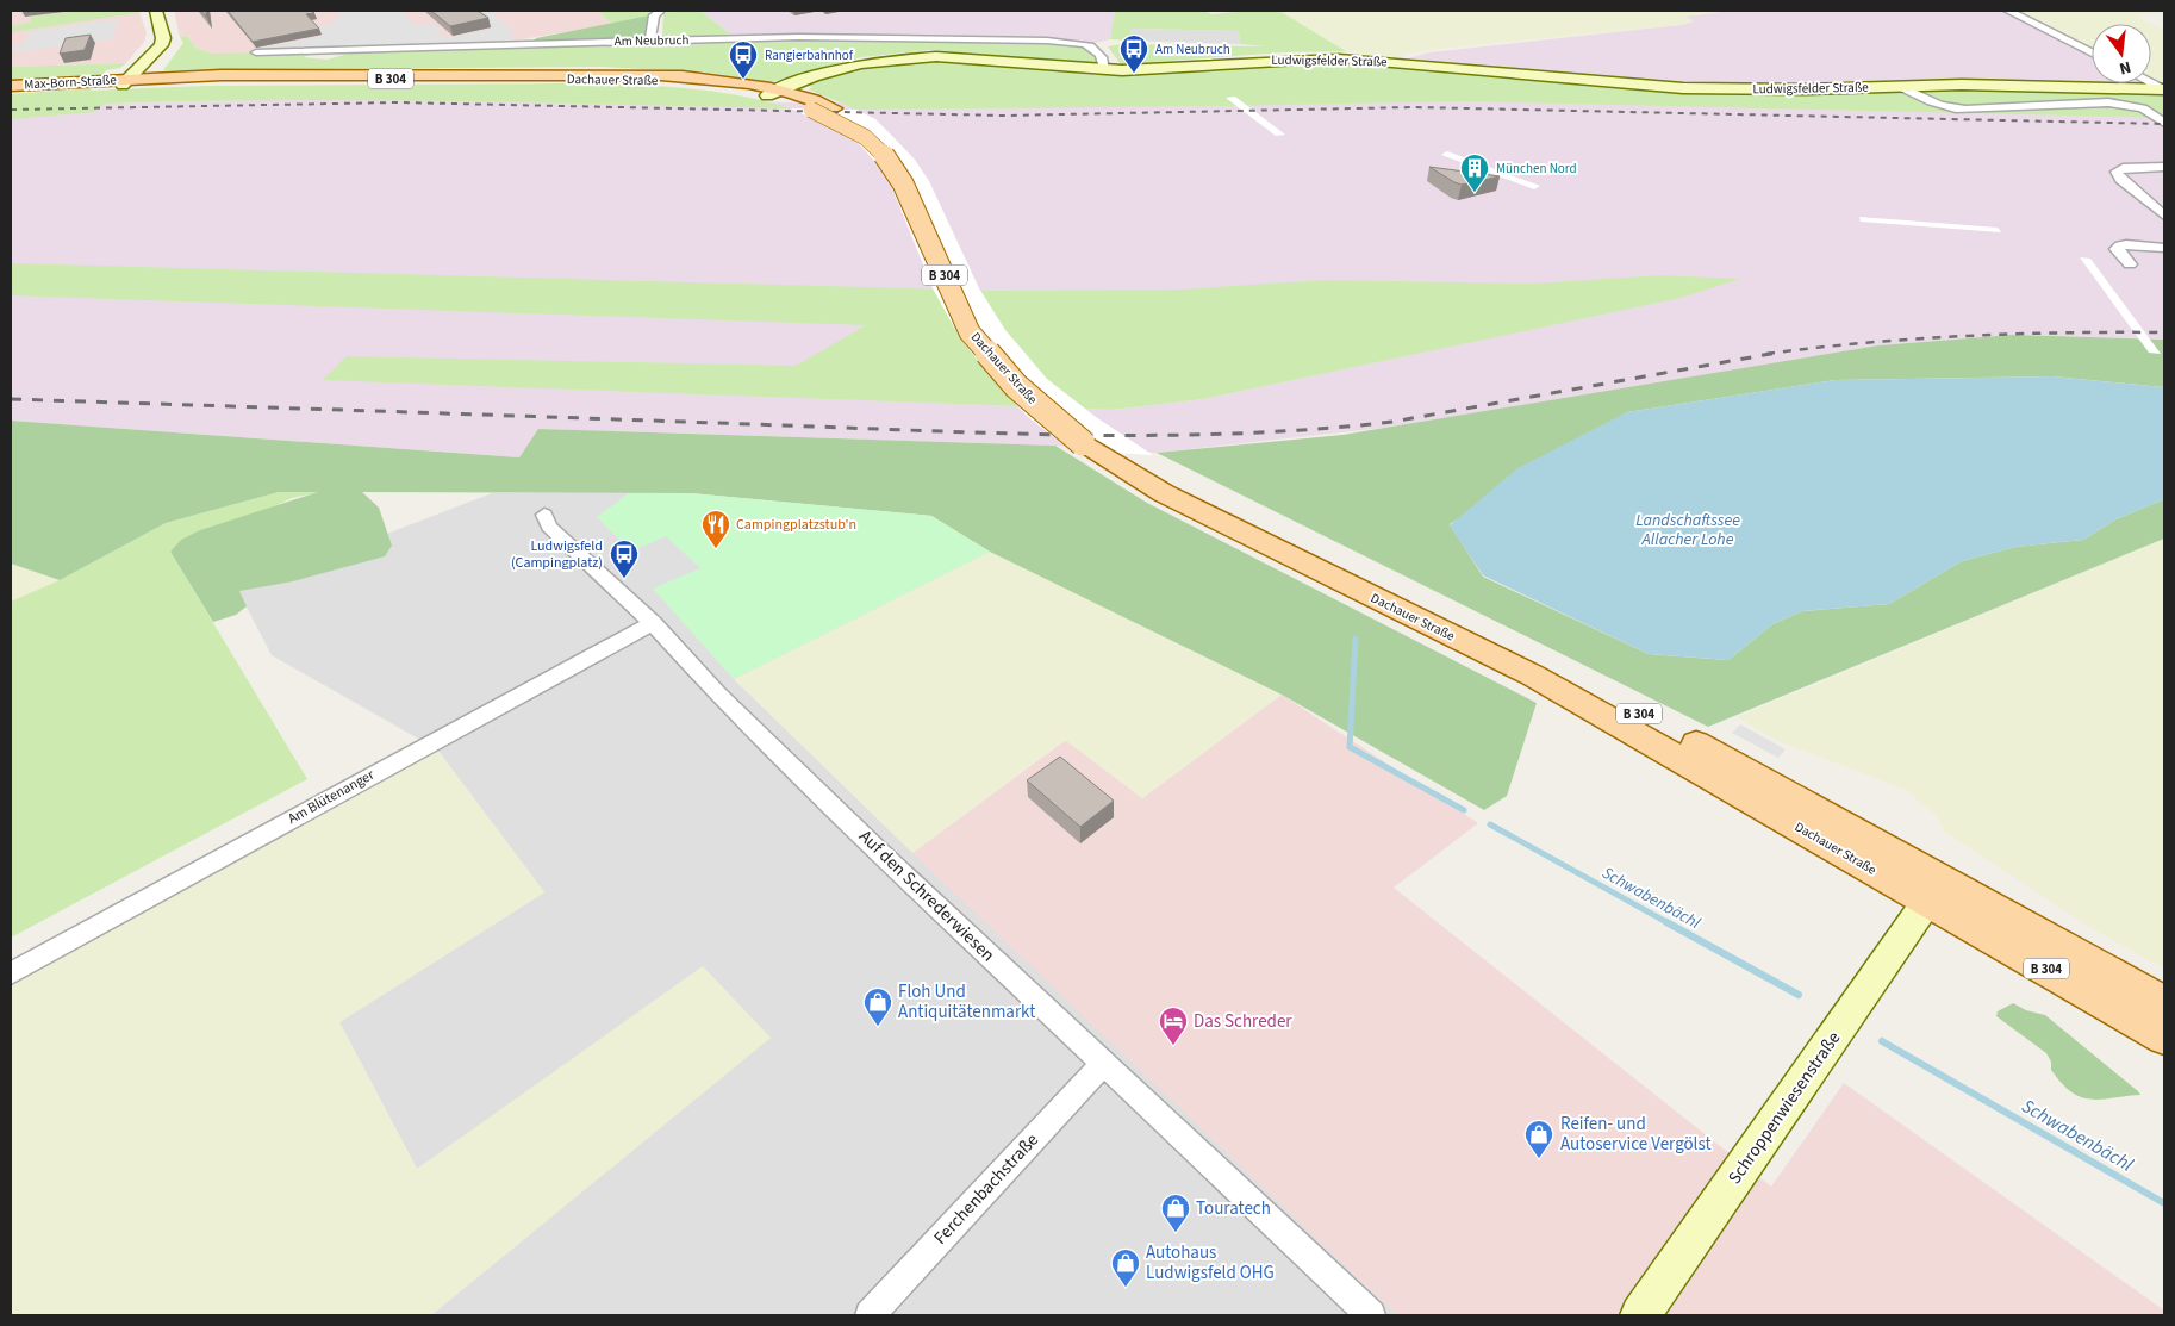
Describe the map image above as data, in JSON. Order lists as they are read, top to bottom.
{
  "streets": {
    "main road": ["B 304", "Dachauer Straße", "Max-Born-Straße"],
    "street": [
      "Am Neubruch",
      "Ludwigsfelder Straße",
      "Am Blütenanger",
      "Auf den Schrederwiesen",
      "Schroppenwiesenstraße",
      "Ferchenbachstraße"
    ]
  },
  "crossings": [
    ["Am Neubruch", "Ludwigsfelder Straße"],
    ["Ludwigsfelder Straße", "Dachauer Straße"],
    ["Dachauer Straße", "Max-Born-Straße"],
    ["Dachauer Straße", "Schroppenwiesenstraße"],
    ["Am Blütenanger", "Auf den Schrederwiesen"],
    ["Auf den Schrederwiesen", "Ferchenbachstraße"]
  ],
  "water": ["Landschaftssee Allacher Lohe", "Schwabenbächl"],
  "places": {
    "bus stop": ["Am Neubruch", "Rangierbahnhof", "Ludwigsfeld (Campingplatz)"],
    "building": ["München Nord"],
    "restaurant": ["Campingplatzstub'n"],
    "shop": [
      "Floh Und Antiquitätenmarkt",
      "Reifen- und Autoservice Vergölst",
      "Touratech",
      "Autohaus Ludwigsfeld OHG"
    ],
    "hotel": ["Das Schreder"]
  },
  "north": "bottom"
}
